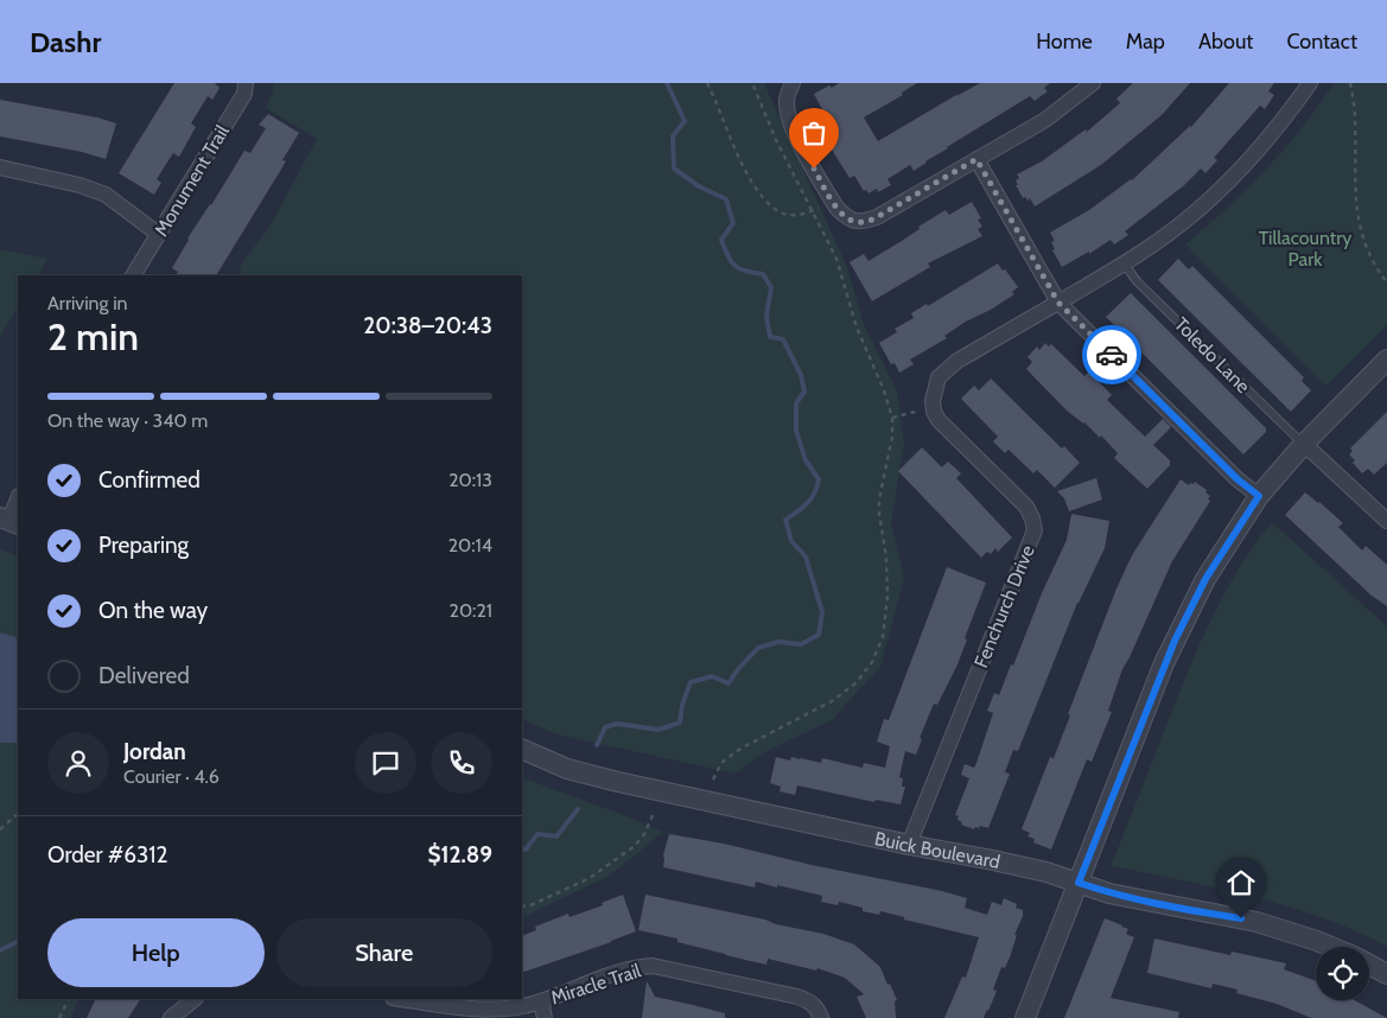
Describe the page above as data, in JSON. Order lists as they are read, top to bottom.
{
  "streets": {
    "street": [
      "Monument Trail",
      "Fenchurch Drive",
      "Buick Boulevard",
      "Miracle Trail"
    ],
    "lane": ["Toledo Lane"]
  },
  "crossings": [
    ["Toledo Lane", "Fenchurch Drive"],
    ["Fenchurch Drive", "Buick Boulevard"]
  ],
  "parks": ["Tillacountry Park"],
  "page": {
    "header": "Dashr",
    "nav": [
      "Home",
      "Map",
      "About",
      "Contact"
    ],
    "heading": ["2 min", "Arriving in", "20:38–20:43"],
    "panel": [
      "Jordan",
      "Courier · 4.6",
      "Order #6312",
      "$12.89"
    ],
    "bar": "On the way · 340 m",
    "list": [
      ["Confirmed", "20:13"],
      ["Preparing", "20:14"],
      ["On the way", "20:21"],
      "Delivered"
    ],
    "buttons": ["Help", "Share"]
  }
}
